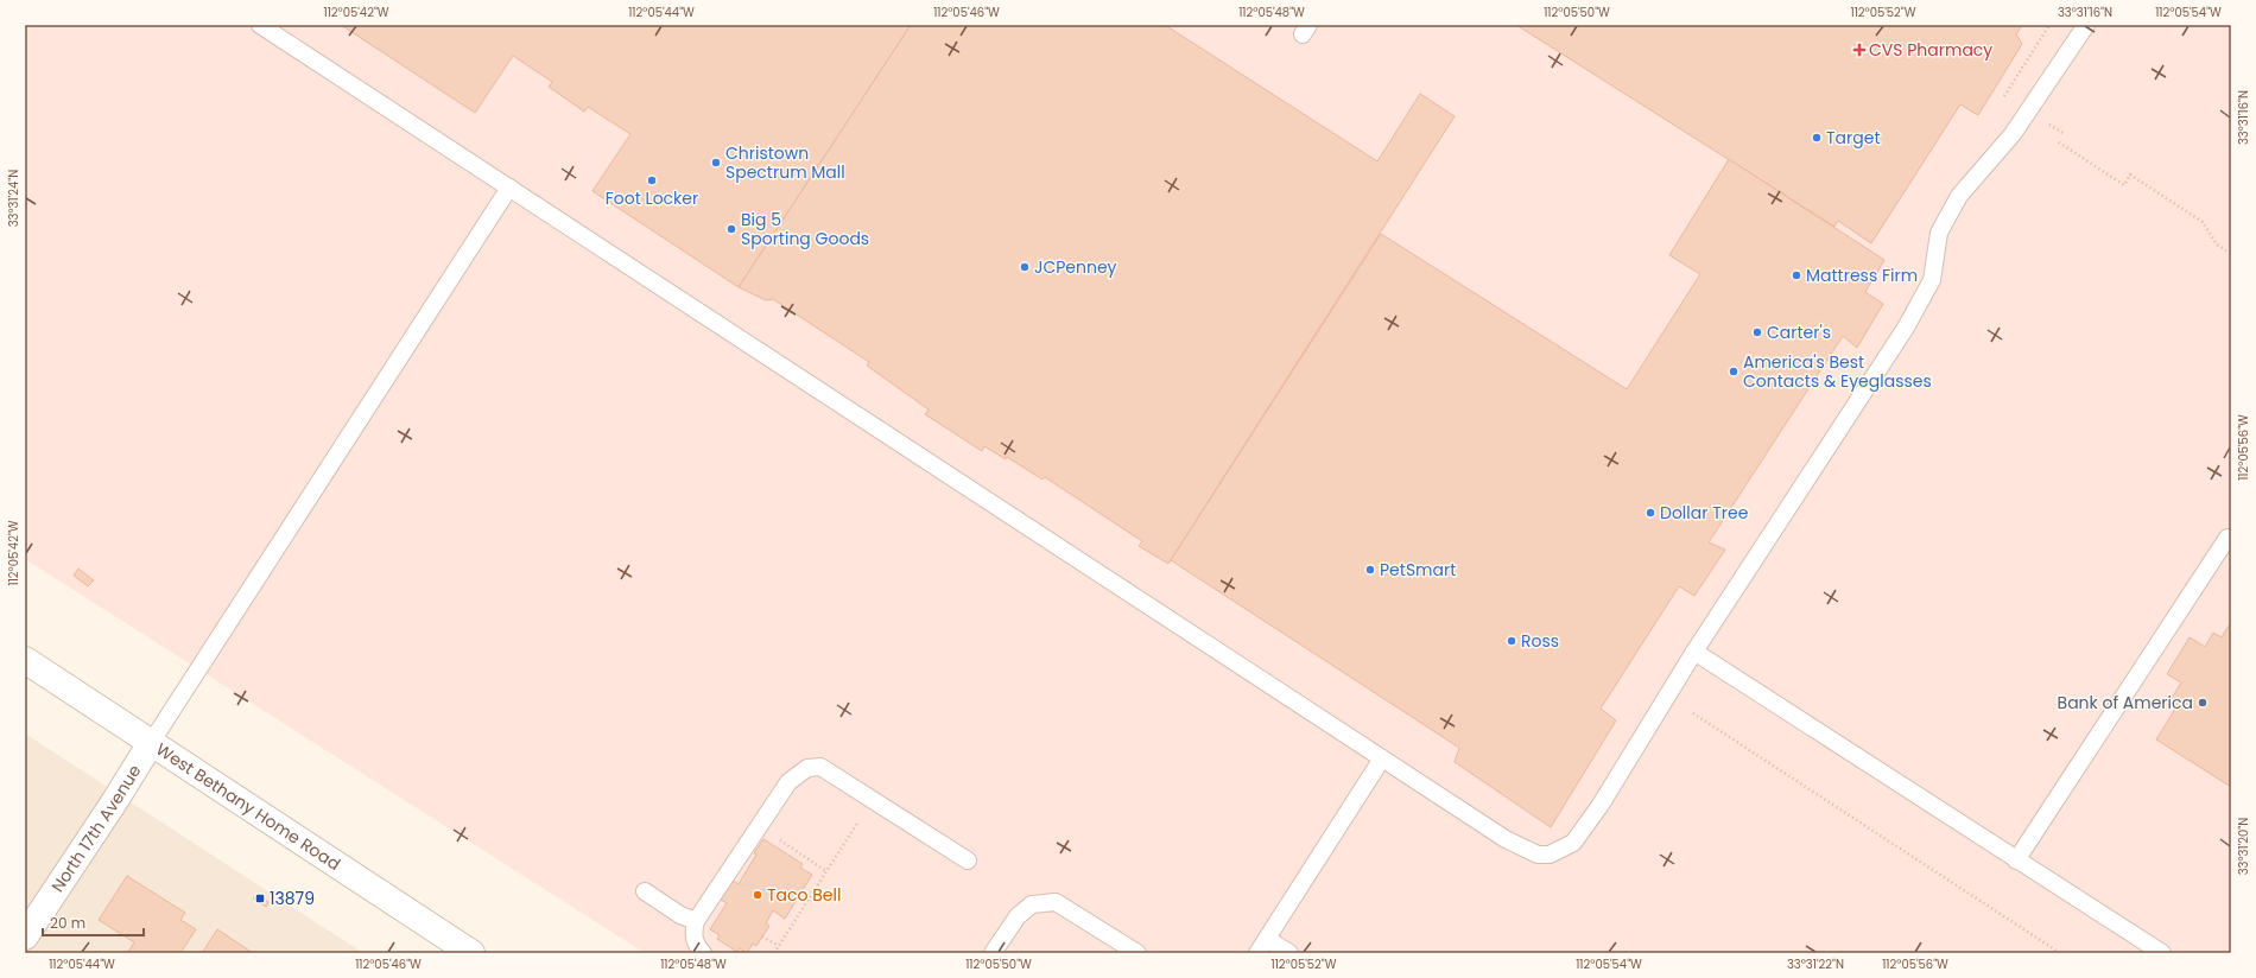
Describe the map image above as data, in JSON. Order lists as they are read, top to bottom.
{
  "streets": {
    "main road": ["West Bethany Home Road", "North 17th Avenue"]
  },
  "crossings": [
    ["West Bethany Home Road", "North 17th Avenue"]
  ],
  "places": {
    "health": ["CVS Pharmacy"],
    "other": [
      "Target",
      "Christown Spectrum Mall",
      "Foot Locker",
      "Big 5 Sporting Goods",
      "JCPenney",
      "Mattress Firm",
      "Carter's",
      "America's Best Contacts & Eyeglasses",
      "Dollar Tree",
      "PetSmart",
      "Ross",
      "Bank of America",
      "Taco Bell"
    ],
    "transit": ["13879"]
  },
  "scale_bar": "20 m",
  "coordinates": [
    "112°05'42\"W",
    "112°05'44\"W",
    "112°05'46\"W",
    "112°05'48\"W",
    "112°05'50\"W",
    "112°05'52\"W",
    "33°31'16\"N",
    "112°05'54\"W",
    "33°31'24\"N",
    "112°05'56\"W",
    "33°31'20\"N",
    "33°31'22\"N"
  ]
}
